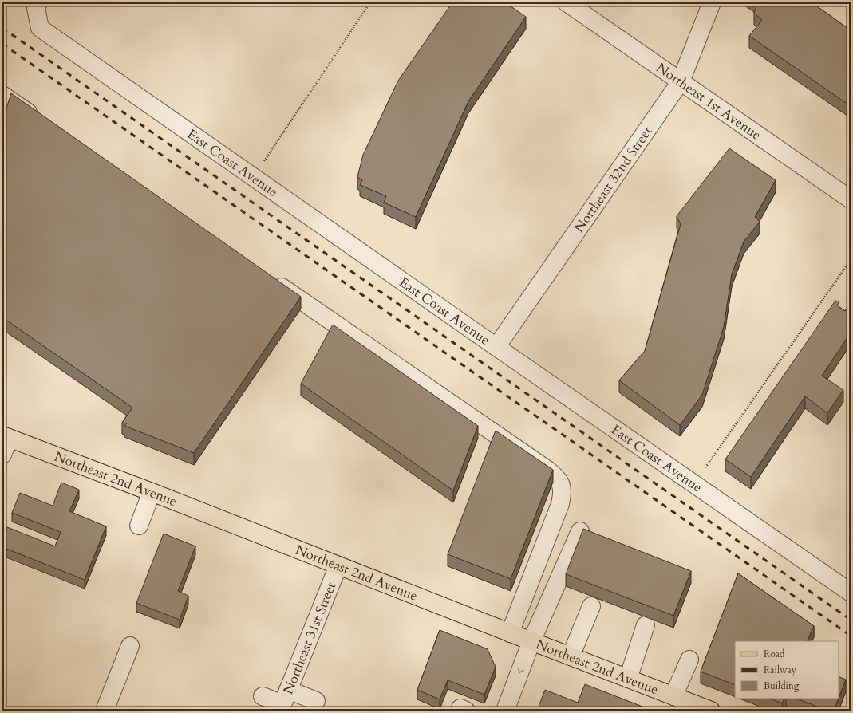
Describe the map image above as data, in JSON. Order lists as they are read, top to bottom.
{
  "streets": {
    "main road": ["Northeast 2nd Avenue"],
    "street": [
      "Northeast 1st Avenue",
      "East Coast Avenue",
      "Northeast 32nd Street",
      "Northeast 31st Street"
    ]
  },
  "crossings": [
    ["Northeast 1st Avenue", "Northeast 32nd Street"],
    ["East Coast Avenue", "Northeast 32nd Street"],
    ["Northeast 2nd Avenue", "Northeast 31st Street"]
  ],
  "legend": ["Road", "Railway", "Building"]
}
